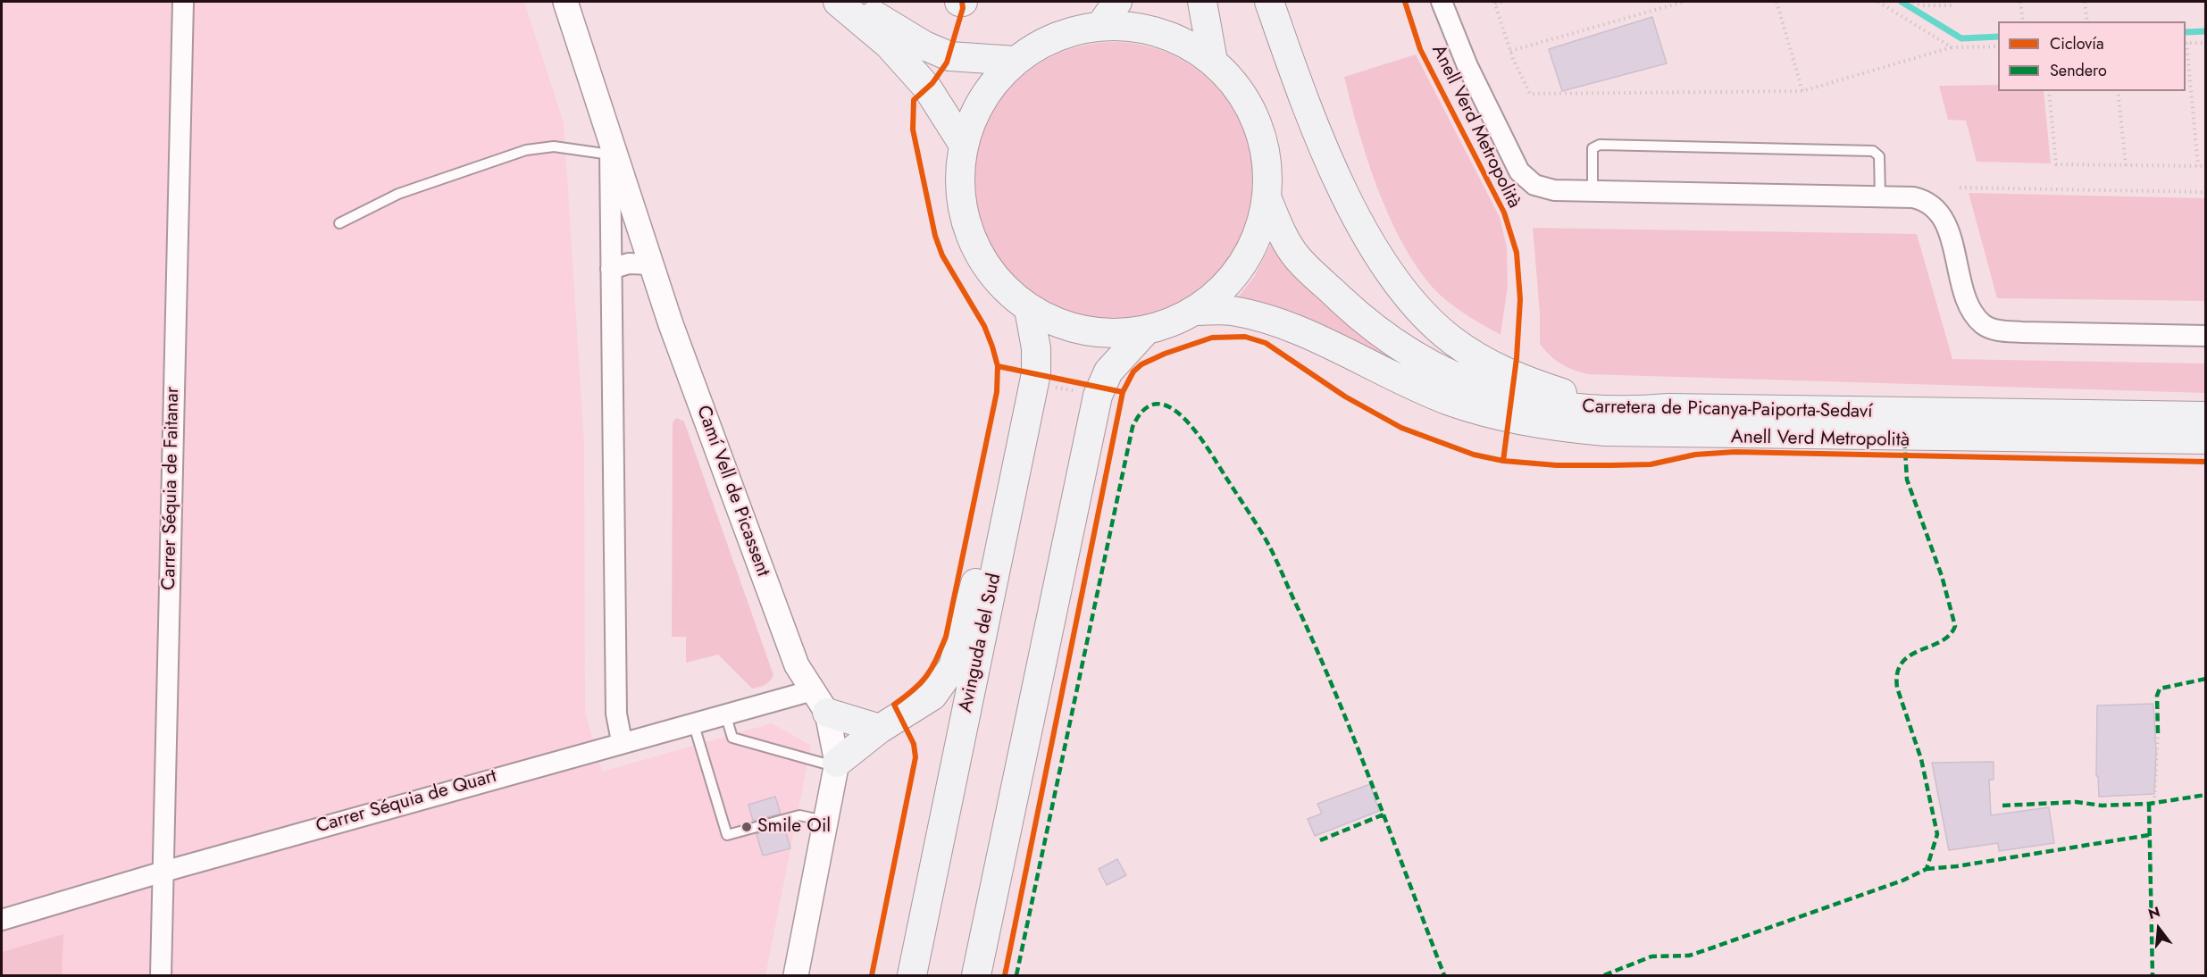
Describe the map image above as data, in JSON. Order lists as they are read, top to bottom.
{
  "streets": {
    "main road": ["Carretera de Picanya-Paiporta-Sedaví", "Avinguda del Sud"],
    "street": ["Carrer Séquia de Faitanar", "Camí Vell de Picassent", "Carrer Séquia de Quart"],
    "cycle path": ["Anell Verd Metropolità"]
  },
  "crossings": [
    ["Carrer Séquia de Faitanar", "Carrer Séquia de Quart"],
    ["Camí Vell de Picassent", "Carrer Séquia de Quart"]
  ],
  "places": ["Smile Oil"],
  "legend": ["Ciclovía", "Sendero"],
  "north": "top"
}
